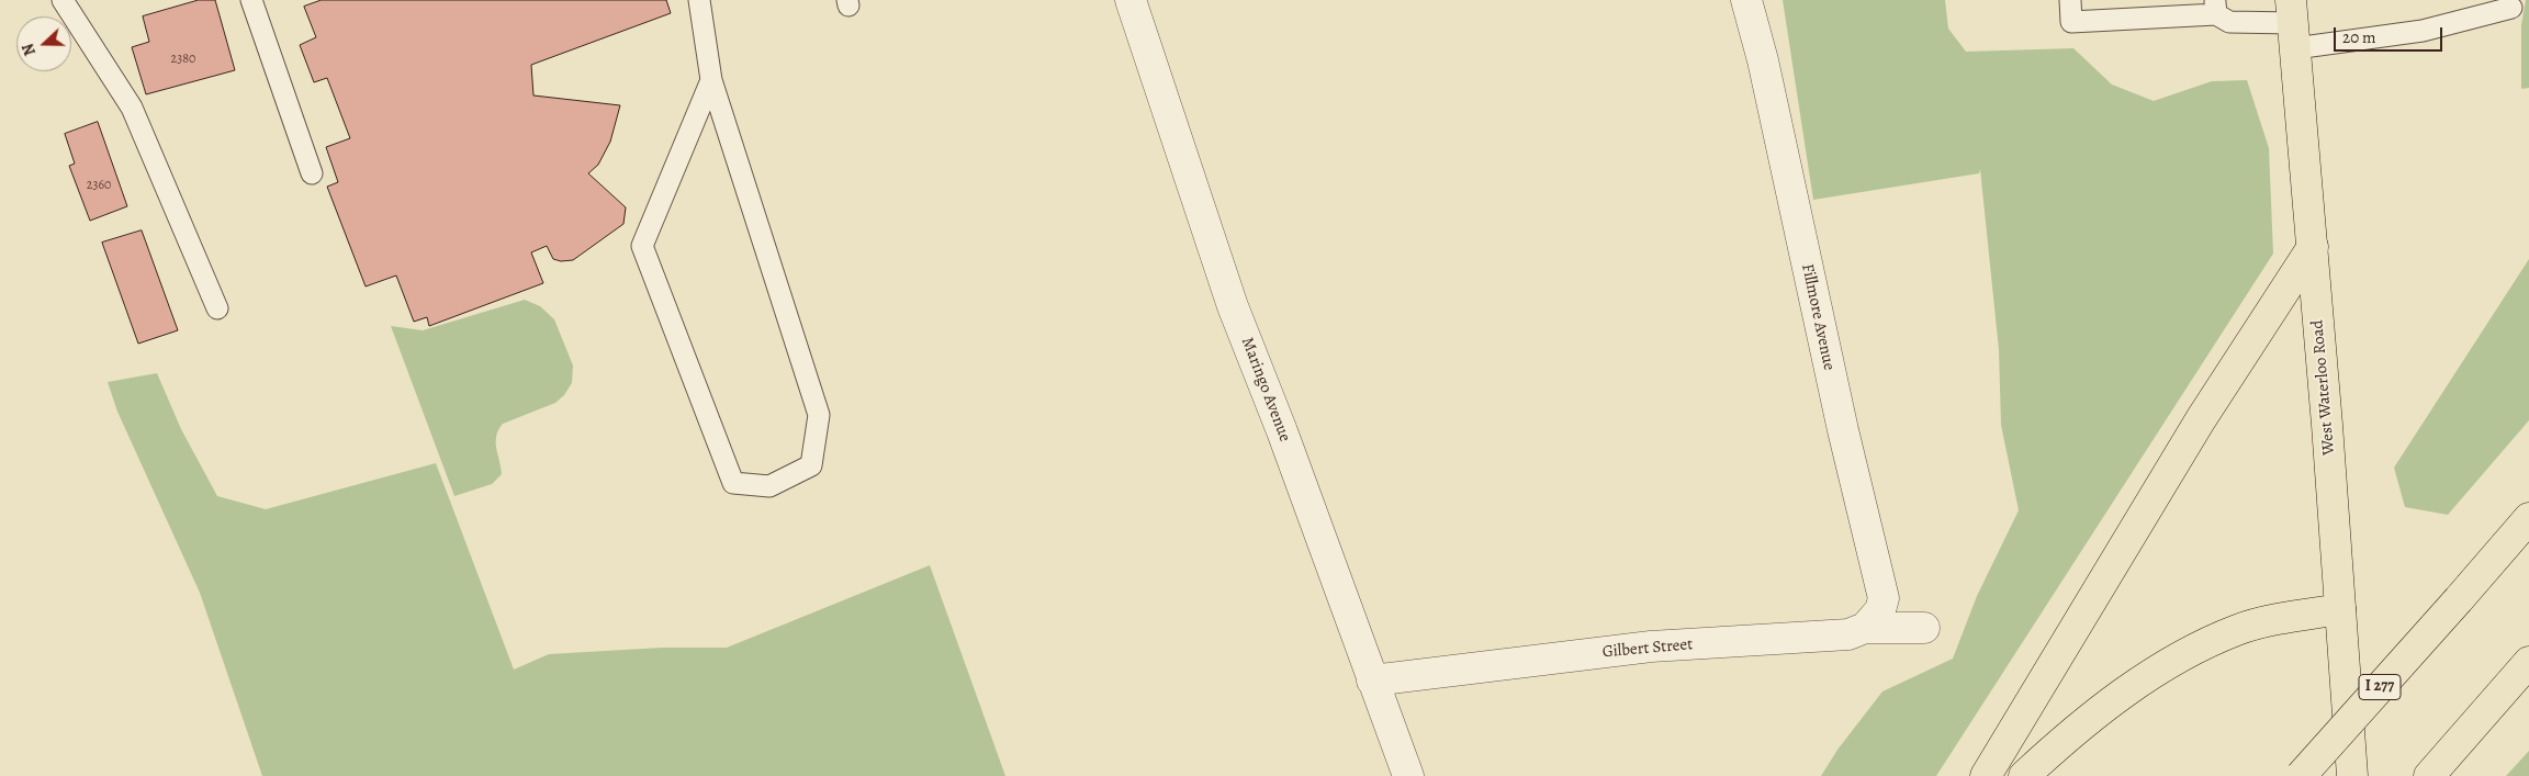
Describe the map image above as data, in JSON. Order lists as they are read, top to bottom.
{
  "streets": {
    "main road": ["West Waterloo Road", "I 277"],
    "street": ["Fillmore Avenue", "Maringo Avenue", "Gilbert Street"]
  },
  "crossings": [
    ["Fillmore Avenue", "Gilbert Street"],
    ["Maringo Avenue", "Gilbert Street"]
  ],
  "house_numbers": ["2380", "2360"],
  "scale_bar": "20 m",
  "north": "left"
}
